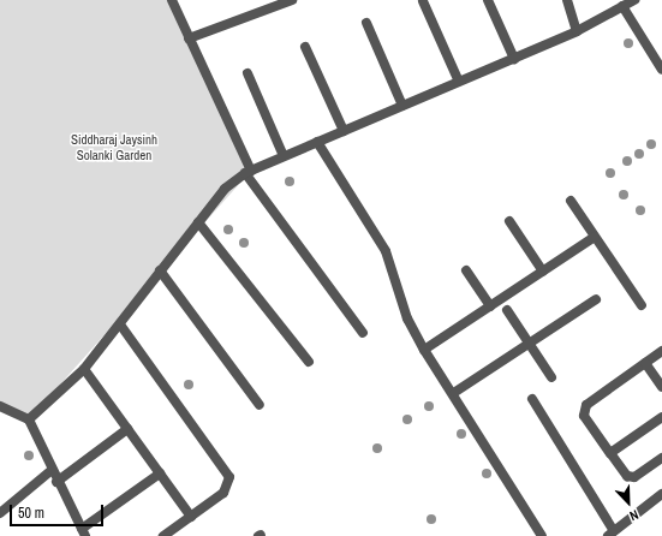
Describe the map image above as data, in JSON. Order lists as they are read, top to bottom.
{
  "parks": ["Siddharaj Jaysinh Solanki Garden"],
  "scale_bar": "50 m",
  "north": "bottom right"
}
